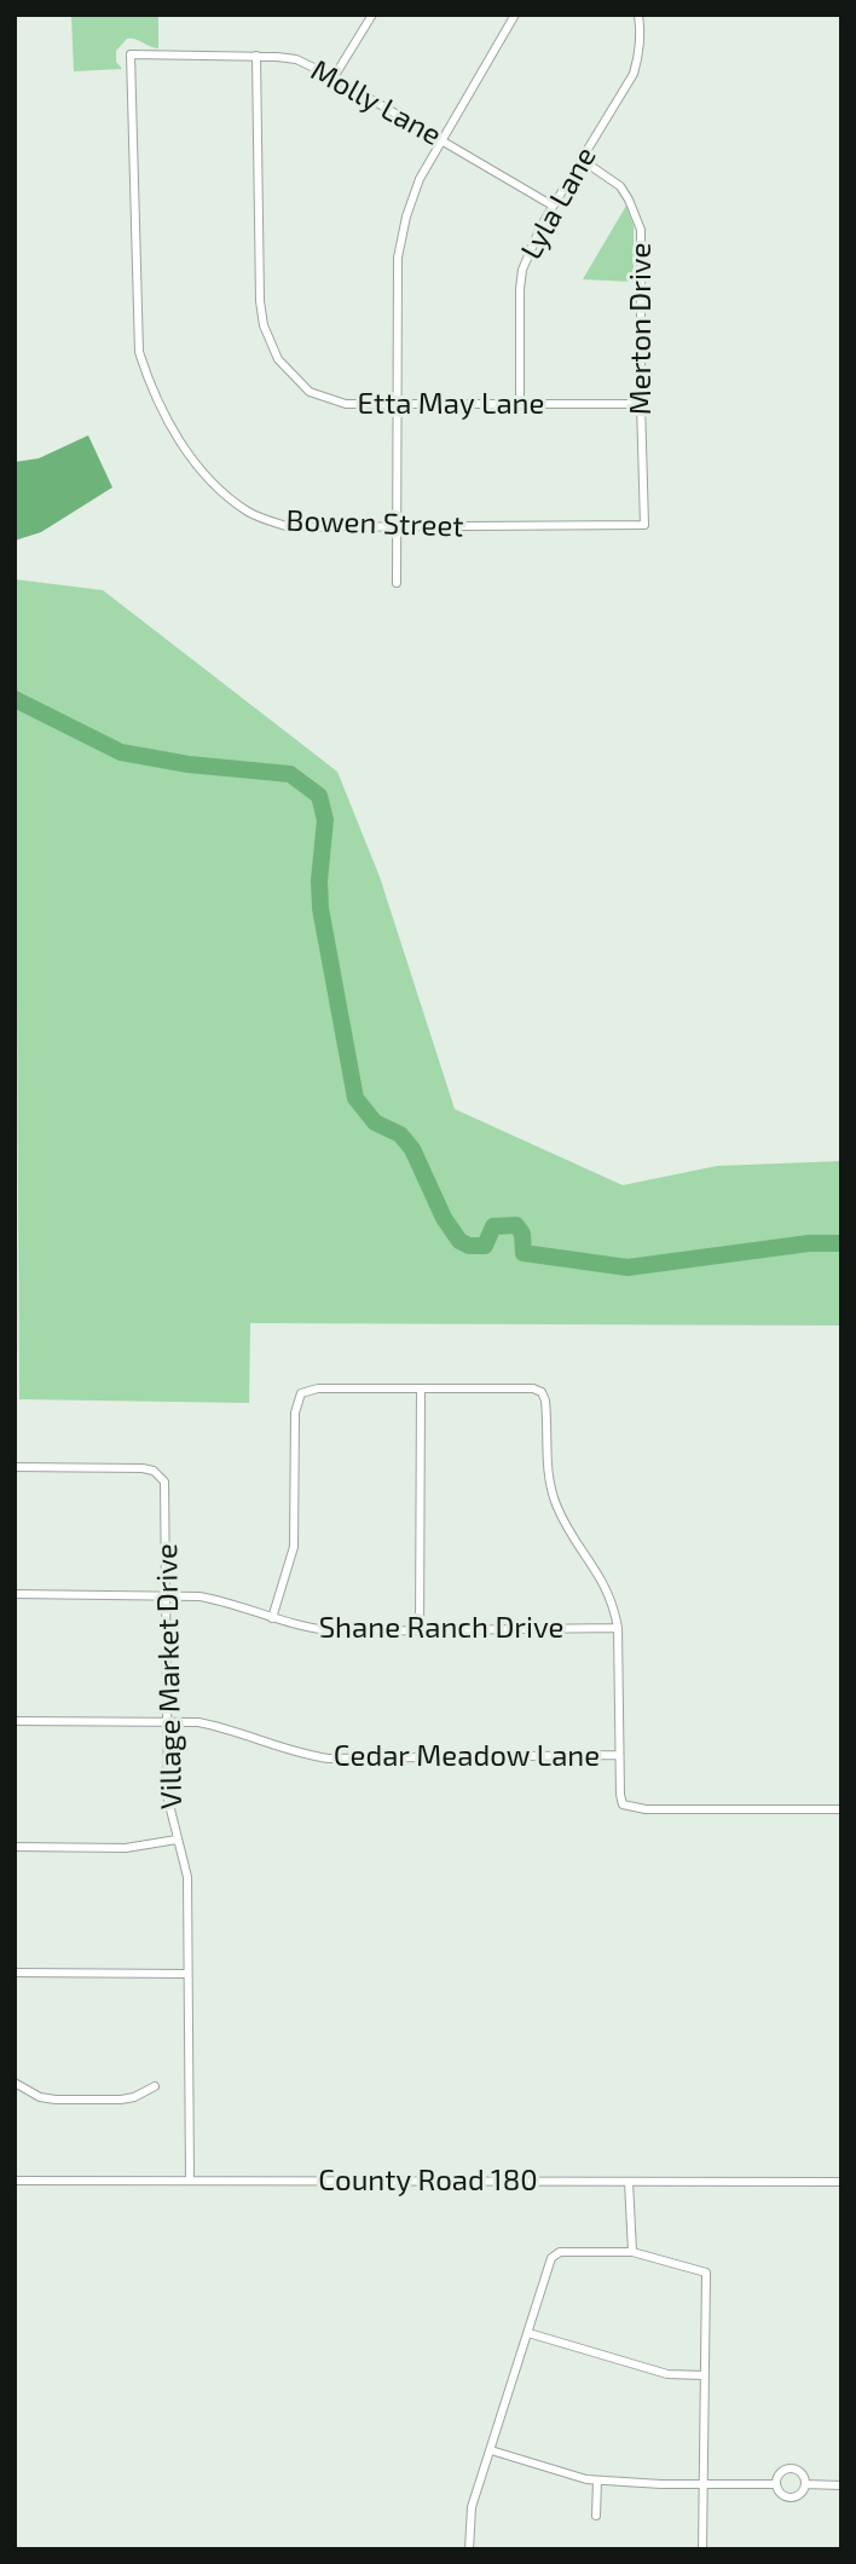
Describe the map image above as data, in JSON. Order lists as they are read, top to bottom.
{
  "streets": {
    "street": [
      "Molly Lane",
      "Lyla Lane",
      "Merton Drive",
      "Etta May Lane",
      "Bowen Street",
      "Shane Ranch Drive",
      "Village Market Drive",
      "Cedar Meadow Lane",
      "County Road 180"
    ]
  },
  "crossings": [
    ["Molly Lane", "Lyla Lane"],
    ["Molly Lane", "Etta May Lane"],
    ["Molly Lane", "Bowen Street"],
    ["Lyla Lane", "Merton Drive"],
    ["Lyla Lane", "Etta May Lane"],
    ["Merton Drive", "Etta May Lane"],
    ["Merton Drive", "Bowen Street"],
    ["Shane Ranch Drive", "Village Market Drive"],
    ["Village Market Drive", "Cedar Meadow Lane"],
    ["Village Market Drive", "County Road 180"]
  ]
}
